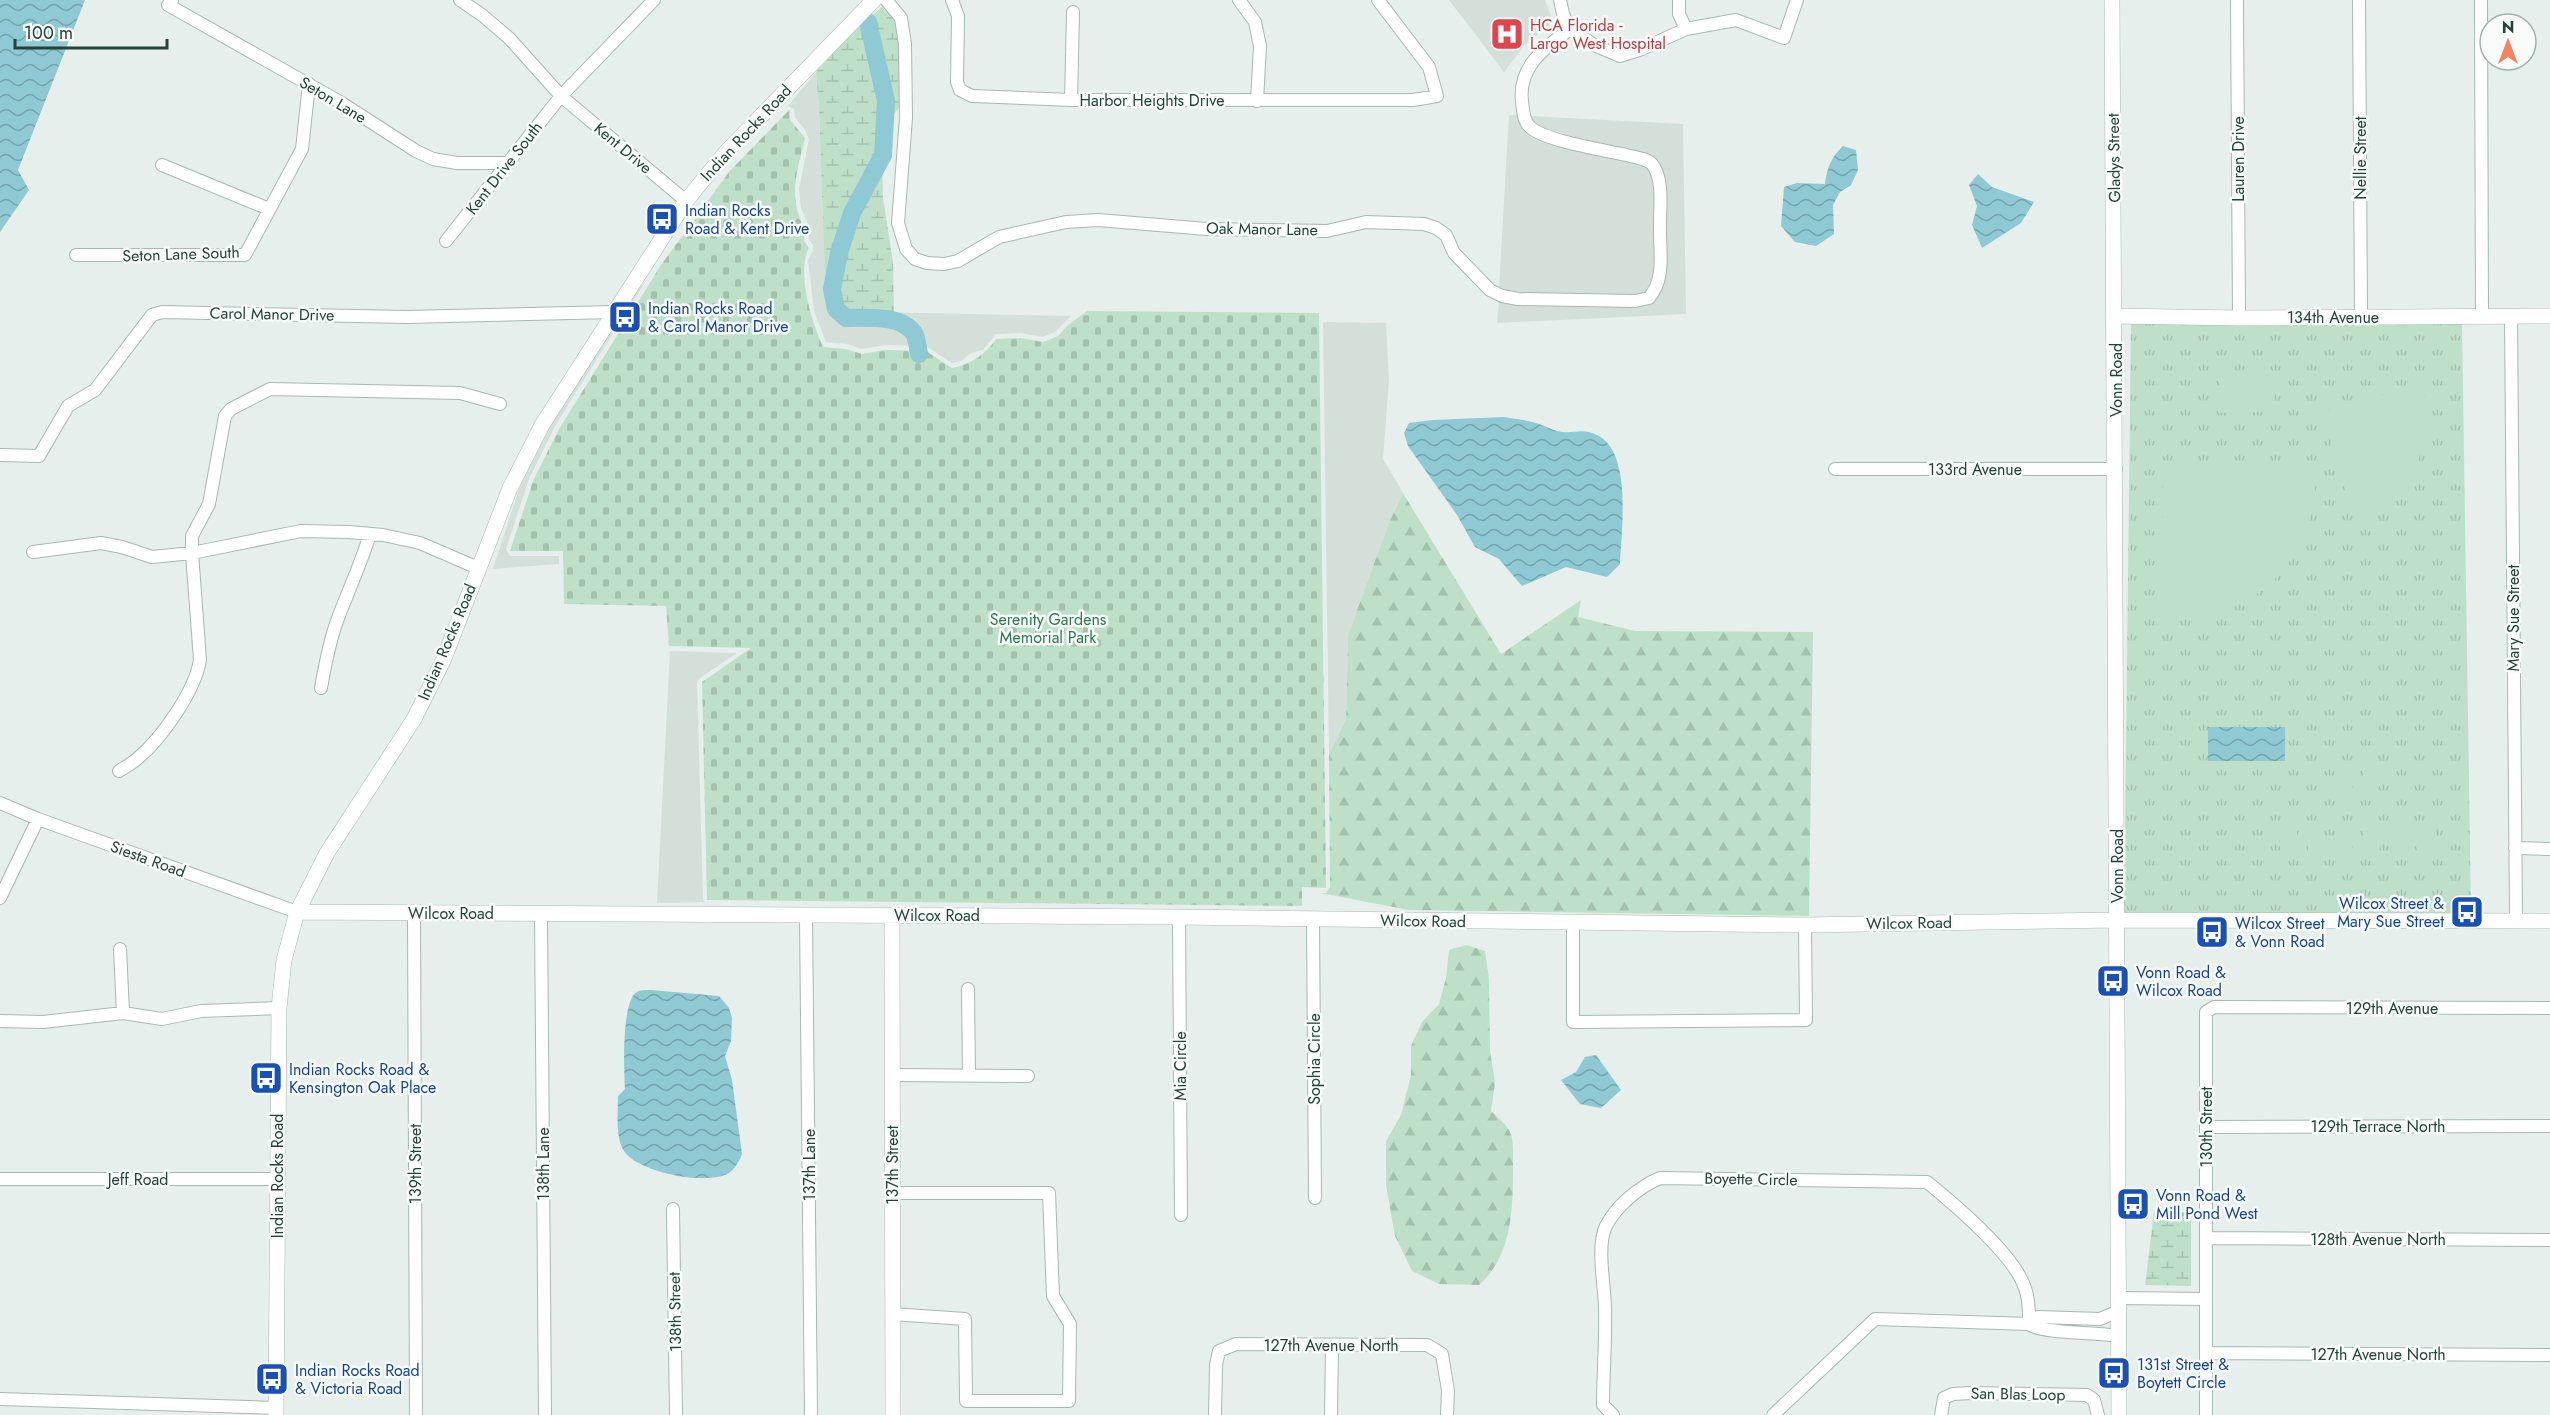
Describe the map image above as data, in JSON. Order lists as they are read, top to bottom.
{
  "streets": {
    "street": [
      "Seton Lane",
      "Harbor Heights Drive",
      "Indian Rocks Road",
      "Kent Drive",
      "Gladys Street",
      "Nellie Street",
      "Lauren Drive",
      "Kent Drive South",
      "Oak Manor Lane",
      "Seton Lane South",
      "Carol Manor Drive",
      "134th Avenue",
      "Vonn Road",
      "133rd Avenue",
      "Mary Sue Street",
      "Siesta Road",
      "Wilcox Road",
      "129th Avenue",
      "Sophia Circle",
      "Mia Circle",
      "129th Terrace North",
      "130th Street",
      "139th Street",
      "138th Lane",
      "137th Lane",
      "137th Street",
      "Jeff Road",
      "Boyette Circle",
      "128th Avenue North",
      "138th Street",
      "127th Avenue North",
      "San Blas Loop"
    ]
  },
  "crossings": [
    ["Seton Lane", "Kent Drive South"],
    ["Seton Lane", "Seton Lane South"],
    ["Indian Rocks Road", "Kent Drive"],
    ["Indian Rocks Road", "Carol Manor Drive"],
    ["Indian Rocks Road", "Siesta Road"],
    ["Indian Rocks Road", "Wilcox Road"],
    ["Indian Rocks Road", "Jeff Road"],
    ["Kent Drive", "Kent Drive South"],
    ["Gladys Street", "134th Avenue"],
    ["Gladys Street", "Vonn Road"],
    ["Nellie Street", "134th Avenue"],
    ["Lauren Drive", "134th Avenue"],
    ["134th Avenue", "Vonn Road"],
    ["134th Avenue", "Mary Sue Street"],
    ["Vonn Road", "133rd Avenue"],
    ["Vonn Road", "Wilcox Road"],
    ["Mary Sue Street", "Wilcox Road"],
    ["Siesta Road", "Wilcox Road"],
    ["Wilcox Road", "Sophia Circle"],
    ["Wilcox Road", "Mia Circle"],
    ["Wilcox Road", "139th Street"],
    ["Wilcox Road", "138th Lane"],
    ["Wilcox Road", "137th Lane"],
    ["Wilcox Road", "137th Street"],
    ["129th Avenue", "130th Street"],
    ["129th Terrace North", "130th Street"],
    ["130th Street", "128th Avenue North"],
    ["130th Street", "127th Avenue North"]
  ],
  "parks": ["Serenity Gardens Memorial Park"],
  "places": {
    "hospital": ["HCA Florida - Largo West Hospital"],
    "bus stop": [
      "Indian Rocks Road & Kent Drive",
      "Indian Rocks Road & Carol Manor Drive",
      "Wilcox Street & Mary Sue Street",
      "Wilcox Street & Vonn Road",
      "Vonn Road & Wilcox Road",
      "Indian Rocks Road & Kensington Oak Place",
      "Vonn Road & Mill Pond West",
      "131st Street & Boytett Circle",
      "Indian Rocks Road & Victoria Road"
    ]
  },
  "scale_bar": "100 m",
  "north": "top"
}
